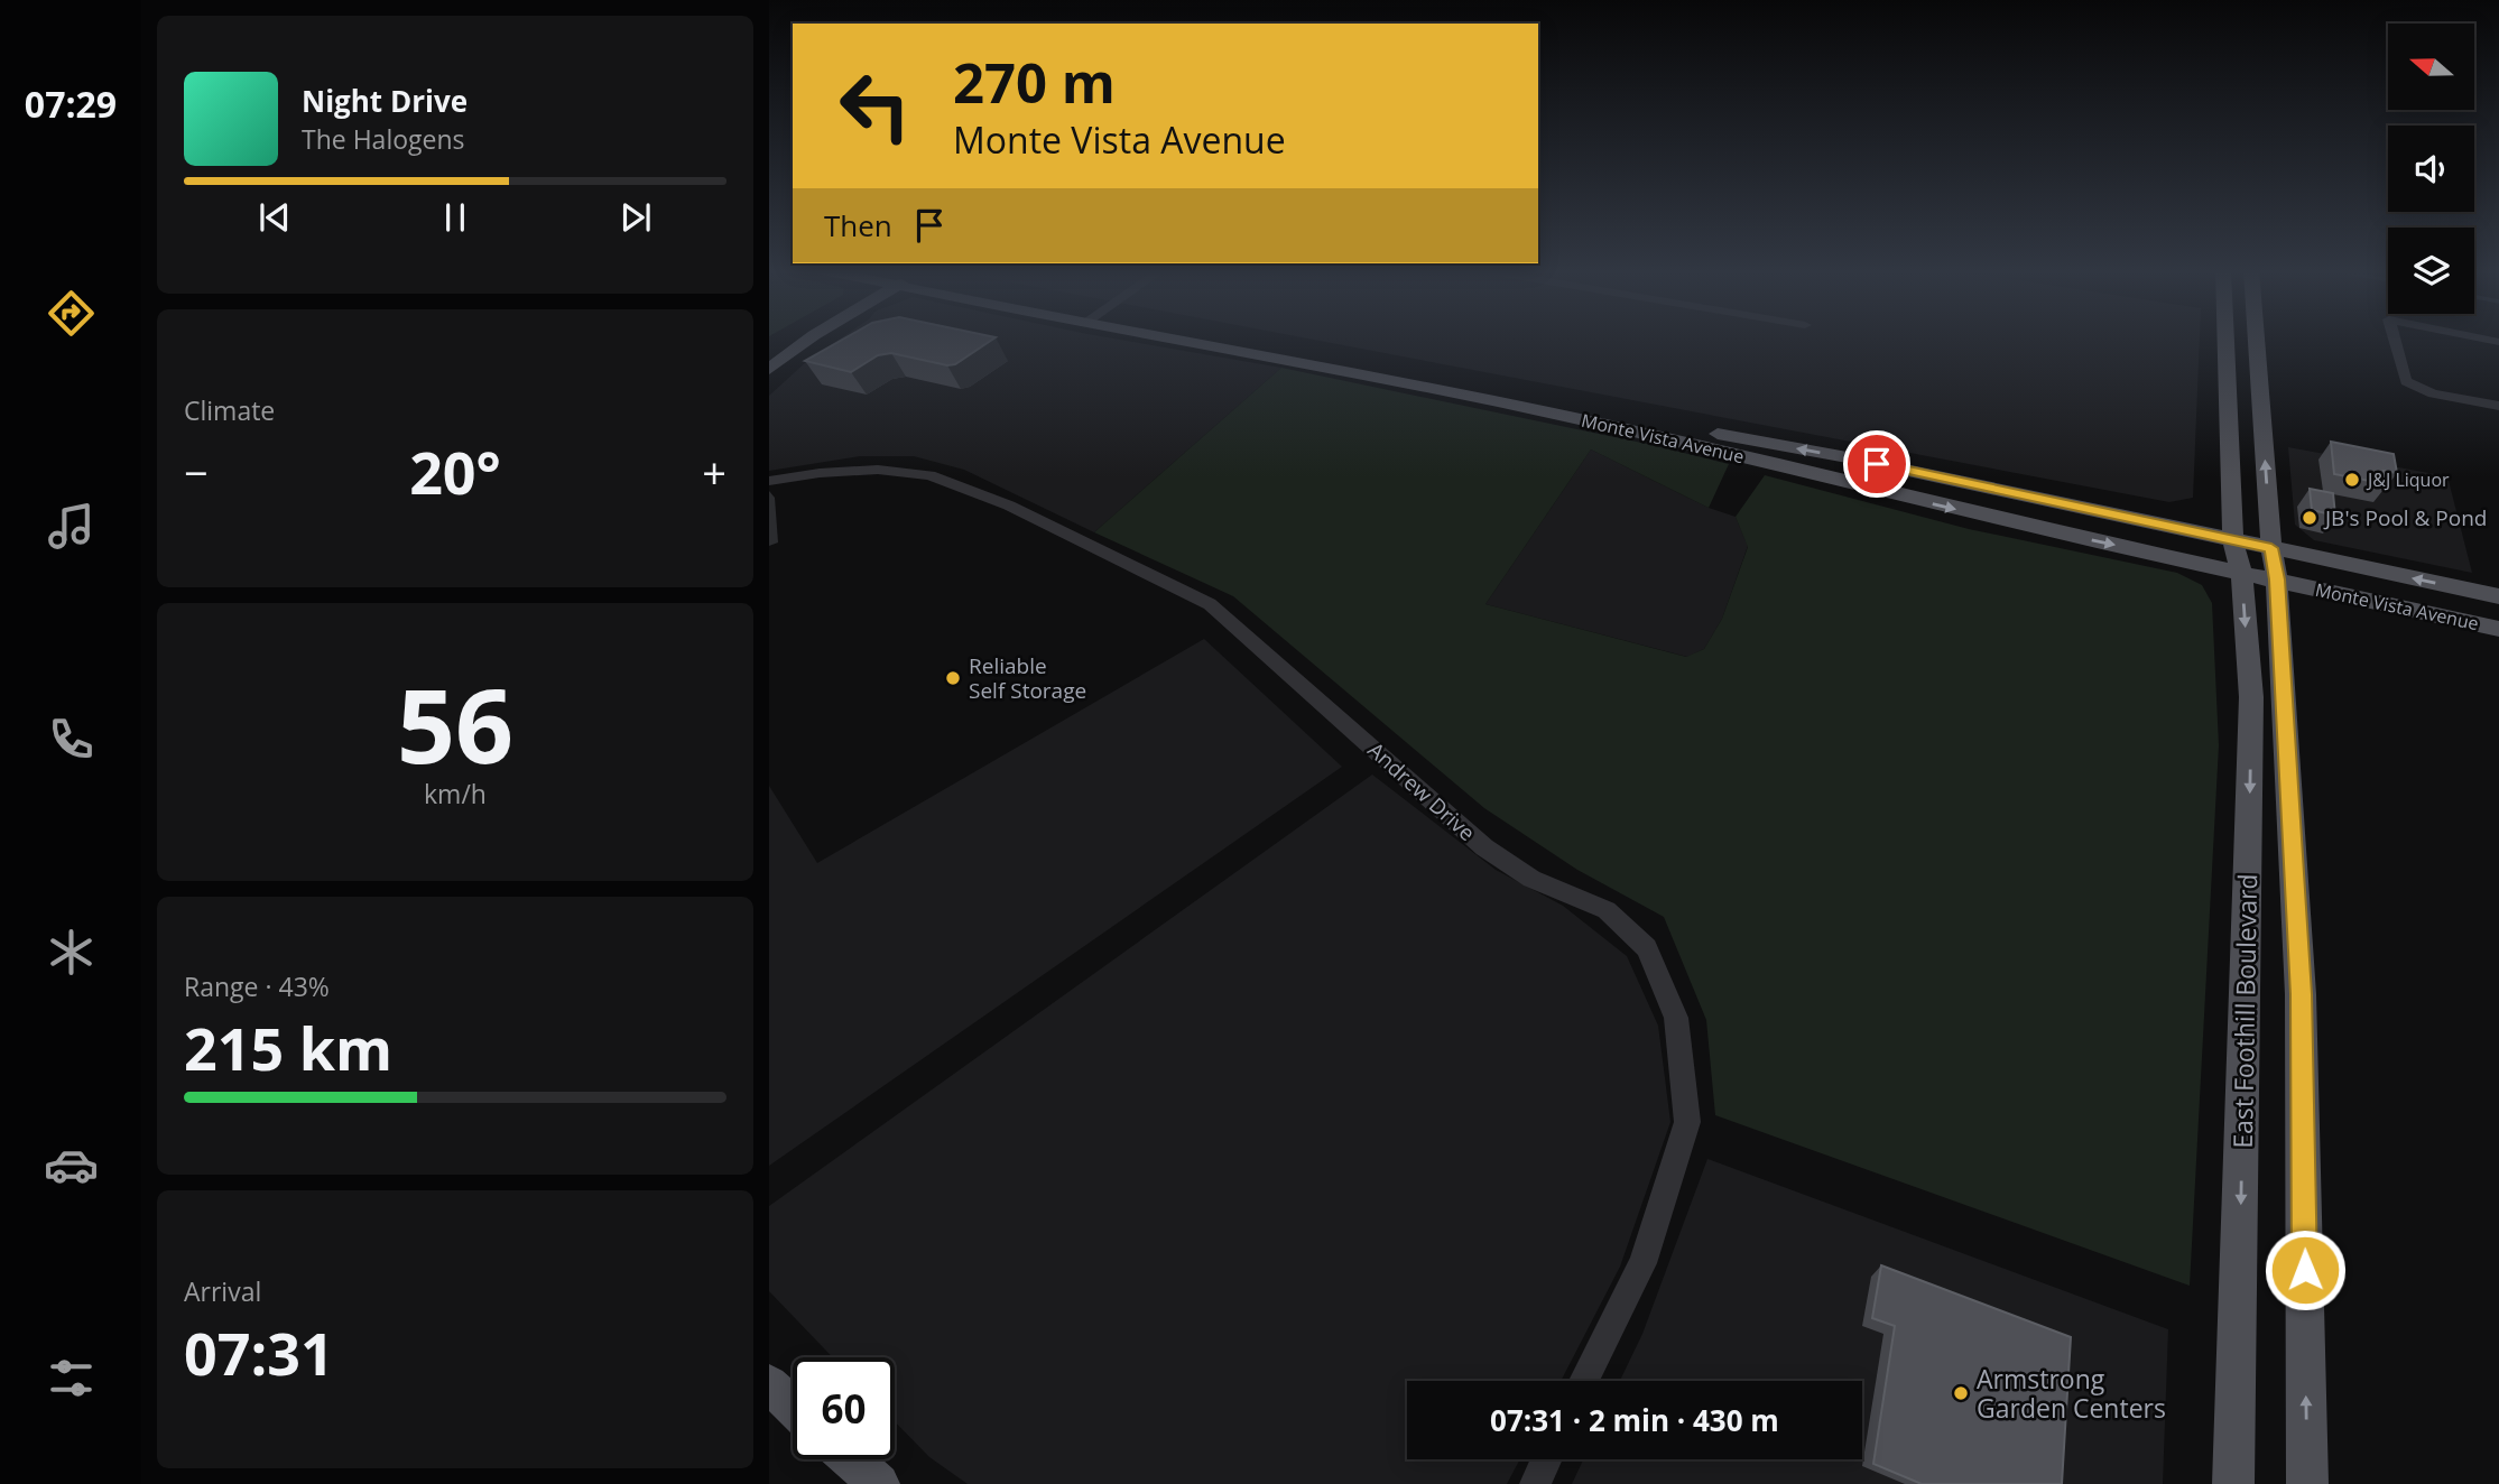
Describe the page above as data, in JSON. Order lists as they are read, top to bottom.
{
  "streets": {
    "main road": ["Monte Vista Avenue", "East Foothill Boulevard"],
    "street": ["Andrew Drive"]
  },
  "crossings": [
    ["Monte Vista Avenue", "East Foothill Boulevard"]
  ],
  "places": [
    "J&J Liquor",
    "JB's Pool & Pond",
    "Reliable Self Storage",
    "Armstrong Garden Centers"
  ],
  "north": "left",
  "page": {
    "tabs": "07:29",
    "turn": ["270 m", "Monte Vista Avenue"],
    "song": ["Night Drive", "The Halogens"],
    "then": "Then",
    "tile": [
      "Climate",
      ["56", "km/h"],
      ["Range · 43%", "215 km"],
      ["Arrival", "07:31"]
    ],
    "heat": ["−", "20°", "+"],
    "limit": "60",
    "trip": "07:31 · 2 min · 430 m"
  }
}
